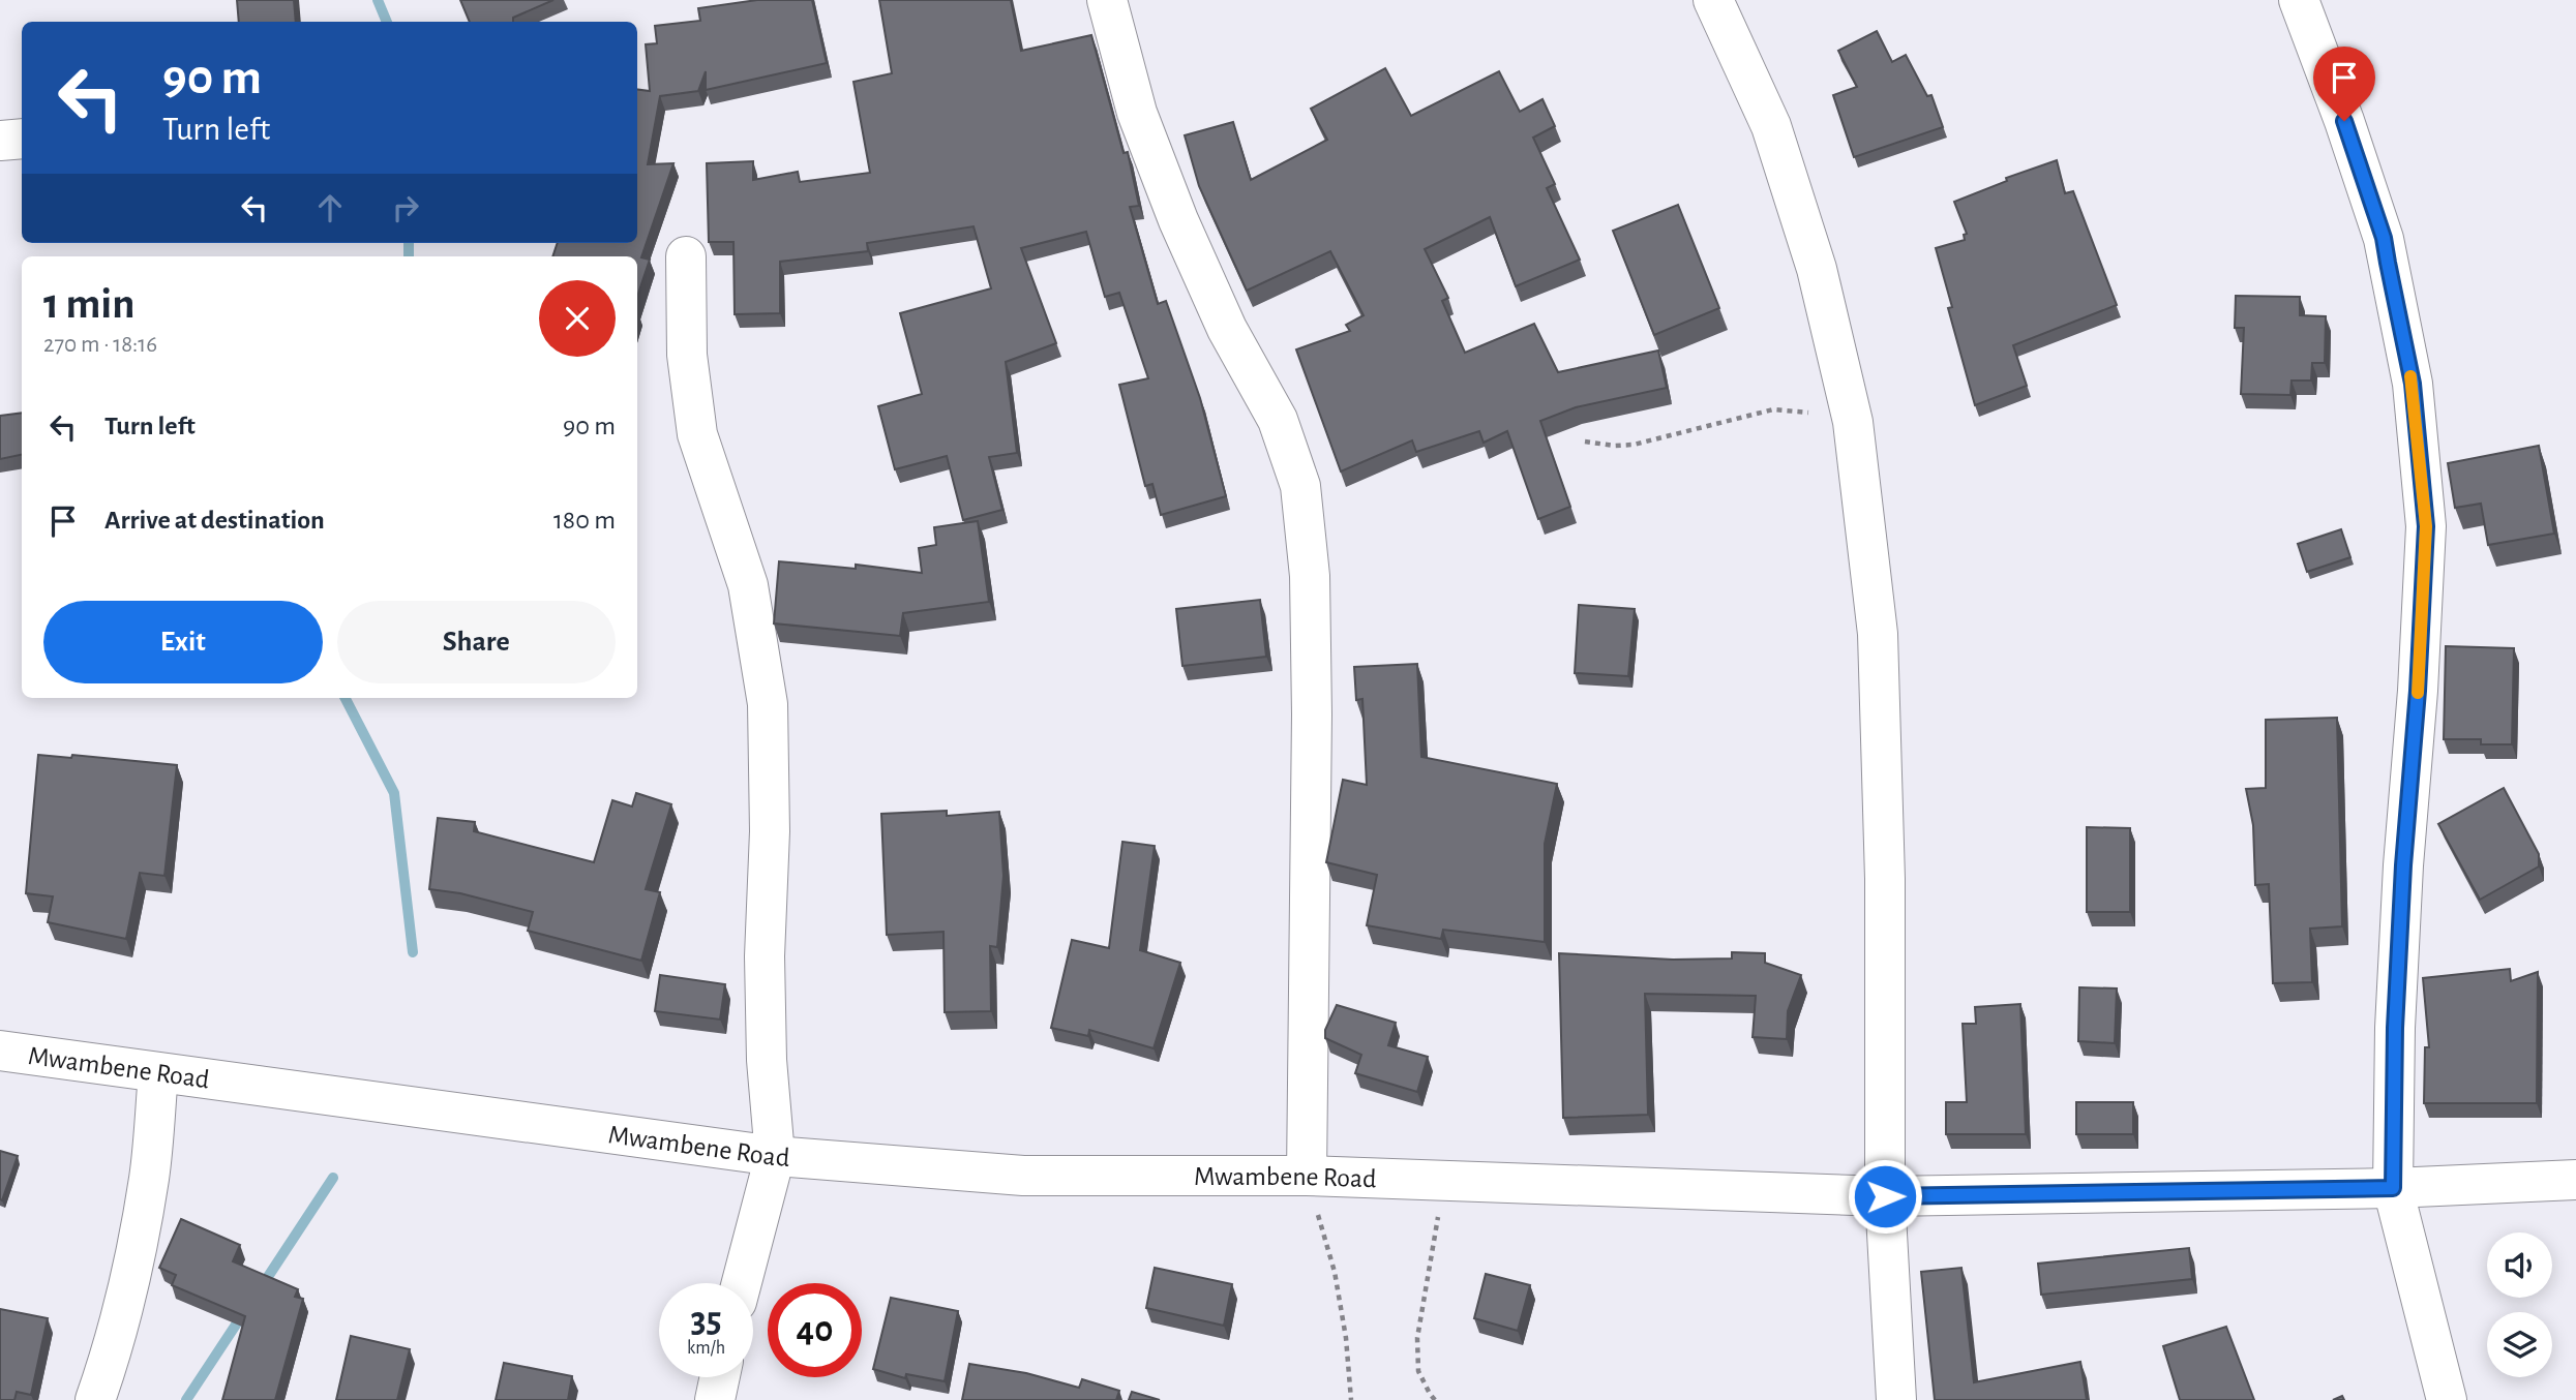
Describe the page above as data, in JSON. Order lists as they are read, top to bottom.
{
  "streets": {
    "street": ["Mwambene Road"]
  },
  "page": {
    "turn": ["90 m", "Turn left"],
    "heading": ["1 min", "270 m · 18:16"],
    "list": [
      {
        "name": "Turn left",
        "value": "90 m"
      },
      {
        "name": "Arrive at destination",
        "value": "180 m"
      }
    ],
    "buttons": ["Exit", "Share"],
    "speed": "35 km/h",
    "limit": "40"
  }
}
